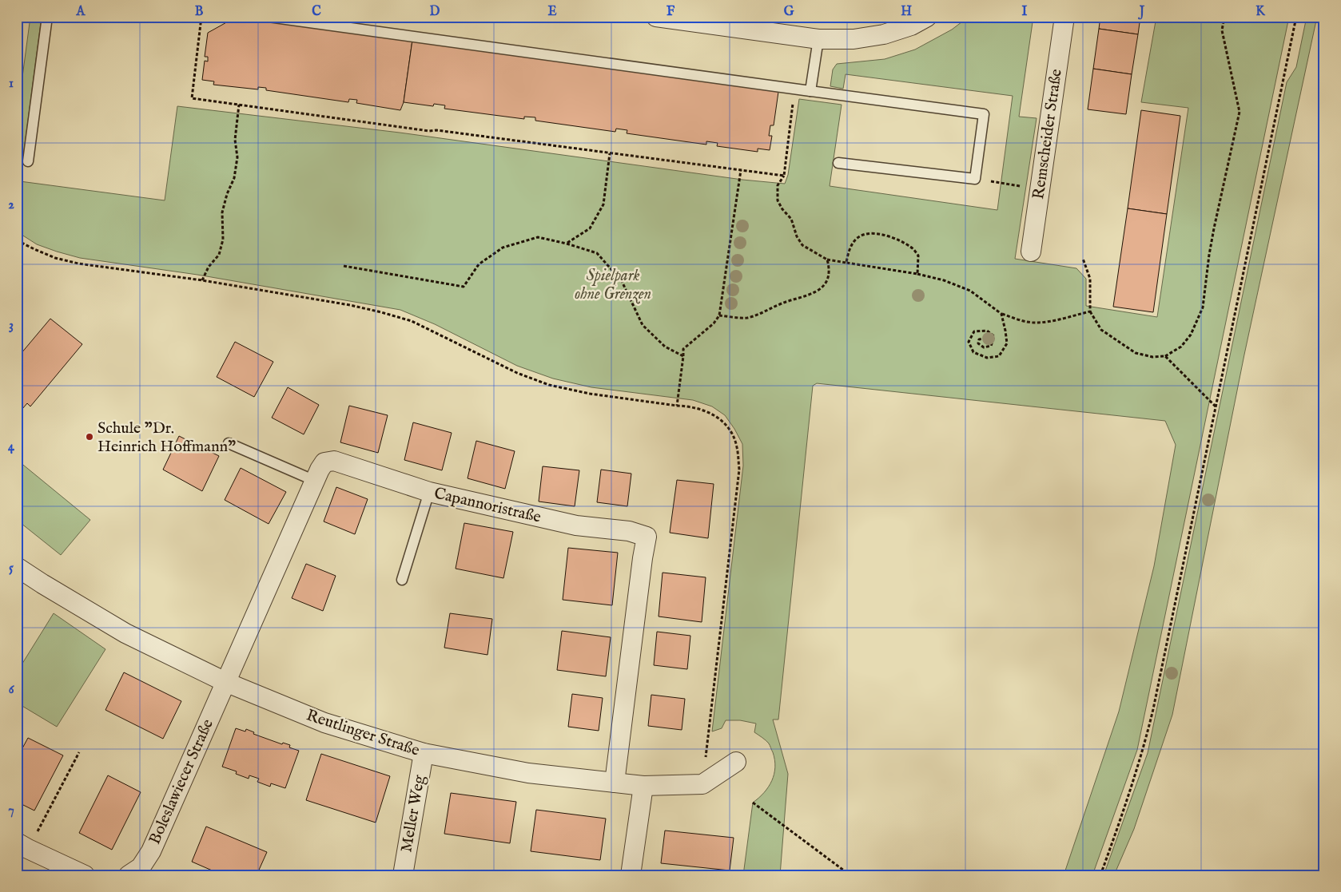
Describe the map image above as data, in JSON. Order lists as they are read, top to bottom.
{
  "streets": {
    "street": [
      "Remscheider Straße",
      "Capannoristraße",
      "Reutlinger Straße",
      "Boleslawiecer Straße",
      "Meller Weg"
    ]
  },
  "crossings": [
    ["Capannoristraße", "Reutlinger Straße"],
    ["Capannoristraße", "Boleslawiecer Straße"],
    ["Reutlinger Straße", "Boleslawiecer Straße"],
    ["Reutlinger Straße", "Meller Weg"]
  ],
  "parks": ["Spielpark ohne Grenzen"],
  "places": ["Schule \"Dr. Heinrich Hoffmann\""],
  "grid": {
    "columns": [
      "A",
      "B",
      "C",
      "D",
      "E",
      "F",
      "G",
      "H",
      "I",
      "J",
      "K"
    ],
    "rows": [
      "1",
      "2",
      "3",
      "4",
      "5",
      "6",
      "7"
    ]
  }
}
